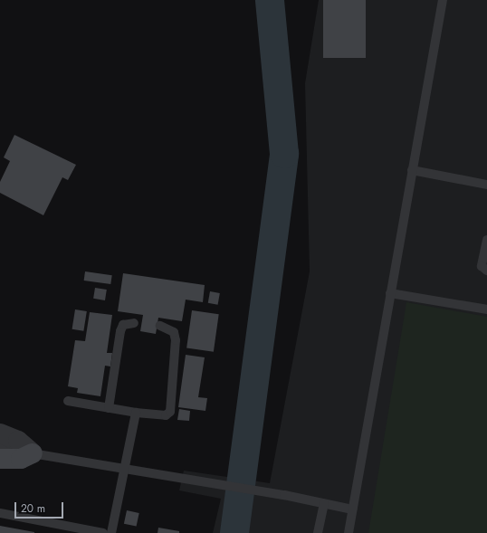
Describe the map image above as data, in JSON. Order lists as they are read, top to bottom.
{
  "scale_bar": "20 m"
}
